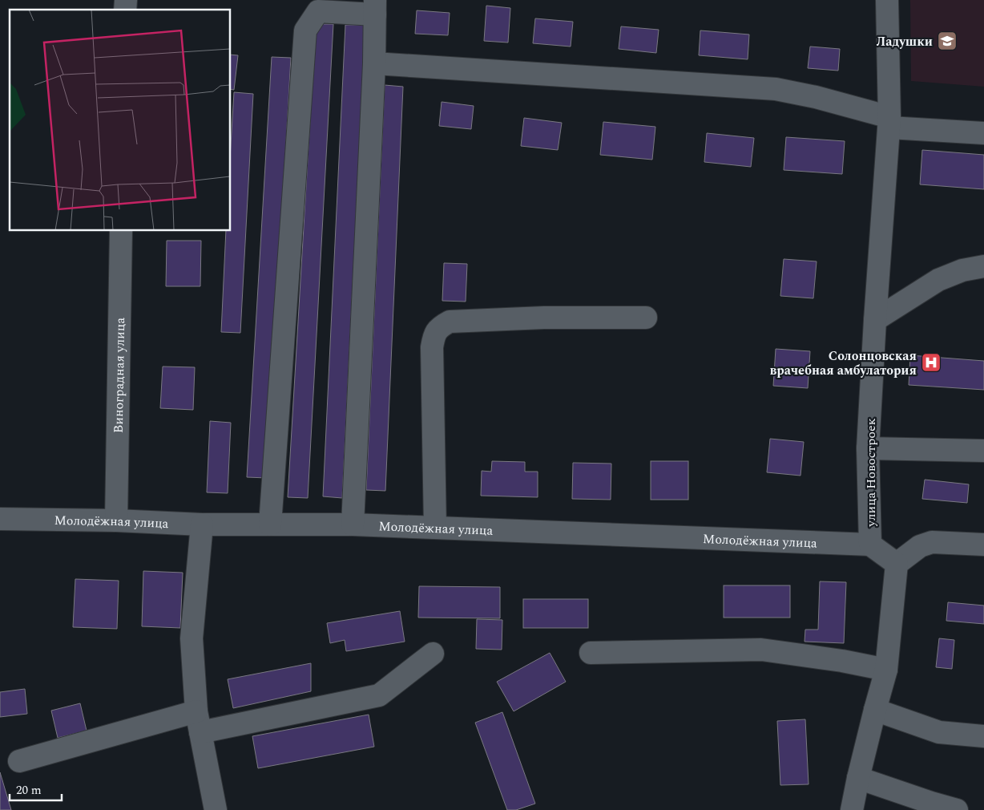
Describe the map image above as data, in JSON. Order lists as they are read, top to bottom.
{
  "streets": {
    "street": ["Виноградная улица", "улица Новостроек", "Молодёжная улица"]
  },
  "crossings": [
    ["Виноградная улица", "Молодёжная улица"],
    ["улица Новостроек", "Молодёжная улица"]
  ],
  "places": {
    "school or university": ["Ладушки"],
    "hospital": ["Солонцовская врачебная амбулатория"]
  },
  "scale_bar": "20 m"
}
